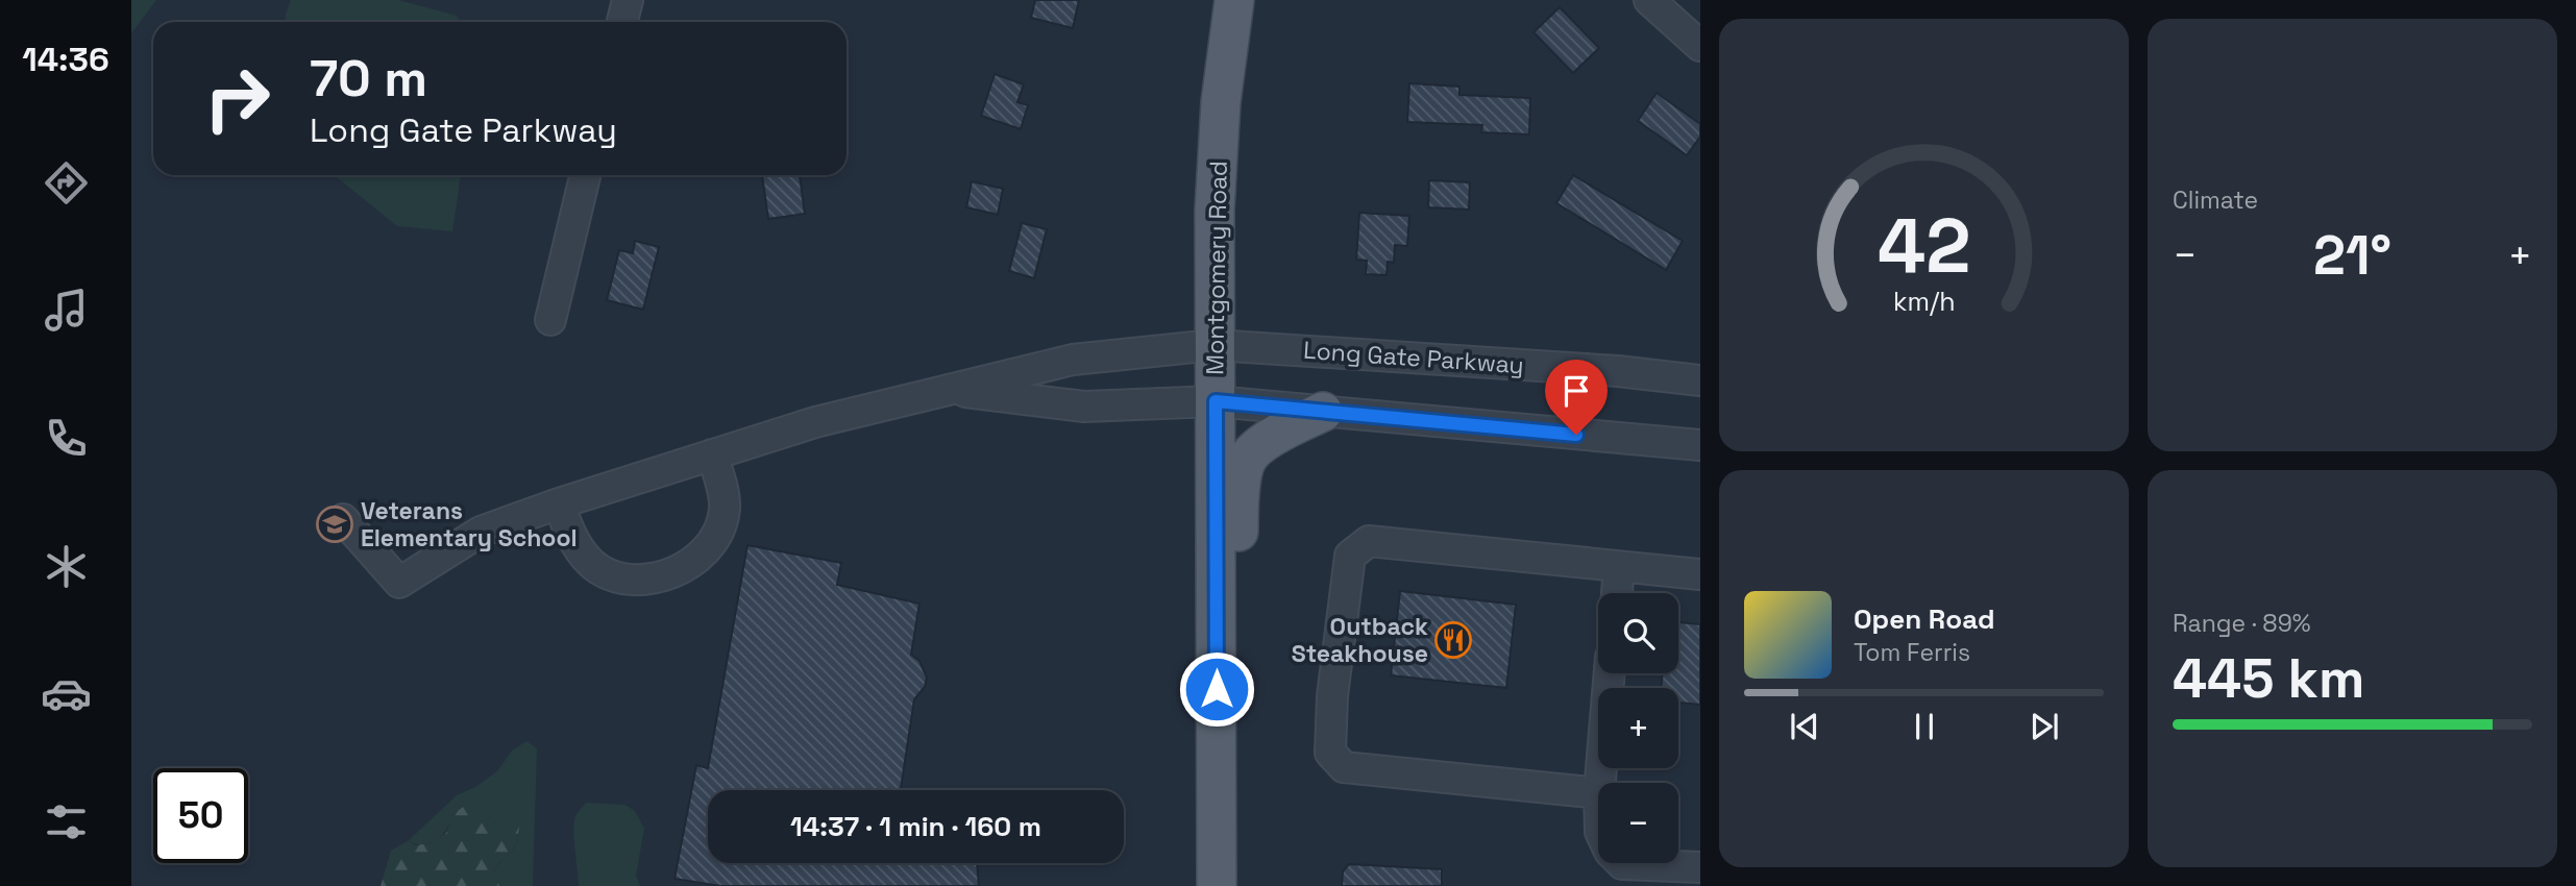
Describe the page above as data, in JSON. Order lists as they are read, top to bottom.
{
  "streets": {
    "main road": ["Montgomery Road"],
    "street": ["Long Gate Parkway"]
  },
  "crossings": [
    ["Montgomery Road", "Long Gate Parkway"]
  ],
  "places": {
    "school or university": ["Veterans Elementary School"],
    "restaurant": ["Outback Steakhouse"]
  },
  "page": {
    "tabs": "14:36",
    "tile": [
      "Climate",
      ["Range · 89%", "445 km"]
    ],
    "turn": ["70 m", "Long Gate Parkway"],
    "heat": ["−", "21°", "+"],
    "song": ["Open Road", "Tom Ferris"],
    "map_buttons": ["+", "−"],
    "limit": "50",
    "trip": "14:37 · 1 min · 160 m",
    "gauge": ["42", "km/h"]
  }
}
